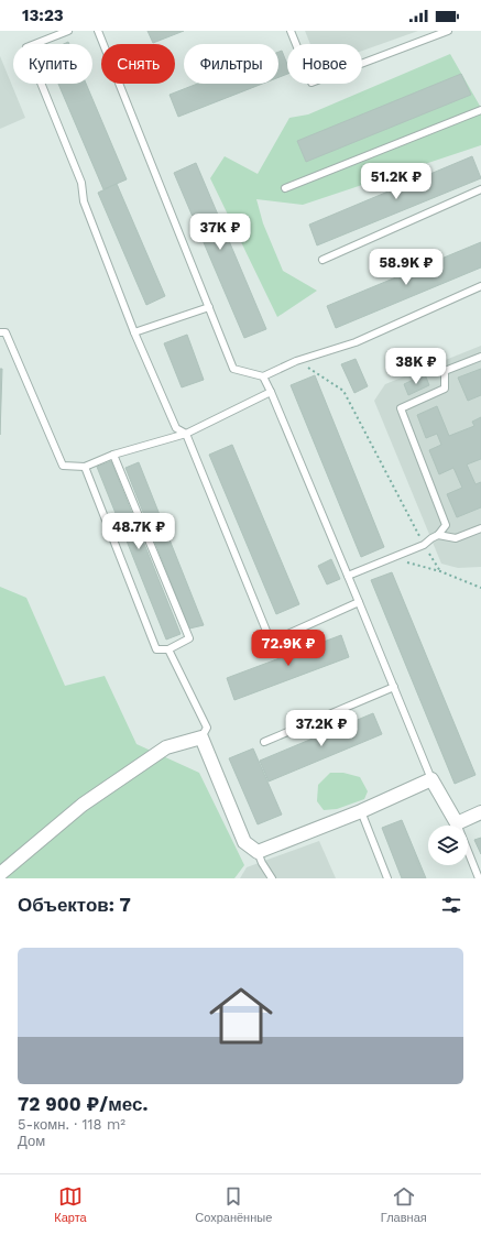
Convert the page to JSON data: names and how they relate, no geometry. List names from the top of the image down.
{
  "page": {
    "status": "13:23",
    "chip": [
      "Купить",
      "Снять",
      "Фильтры",
      "Новое"
    ],
    "price": [
      "51.2K ₽",
      "37K ₽",
      "58.9K ₽",
      "38K ₽",
      "48.7K ₽",
      "72.9K ₽",
      "37.2K ₽"
    ],
    "heading": "Объектов: 7",
    "list": [
      {
        "name": "72 900 ₽/мес.",
        "note": "5-комн. · 118 m² · Дом"
      }
    ],
    "tabs": ["Карта", "Сохранённые", "Главная"]
  }
}
